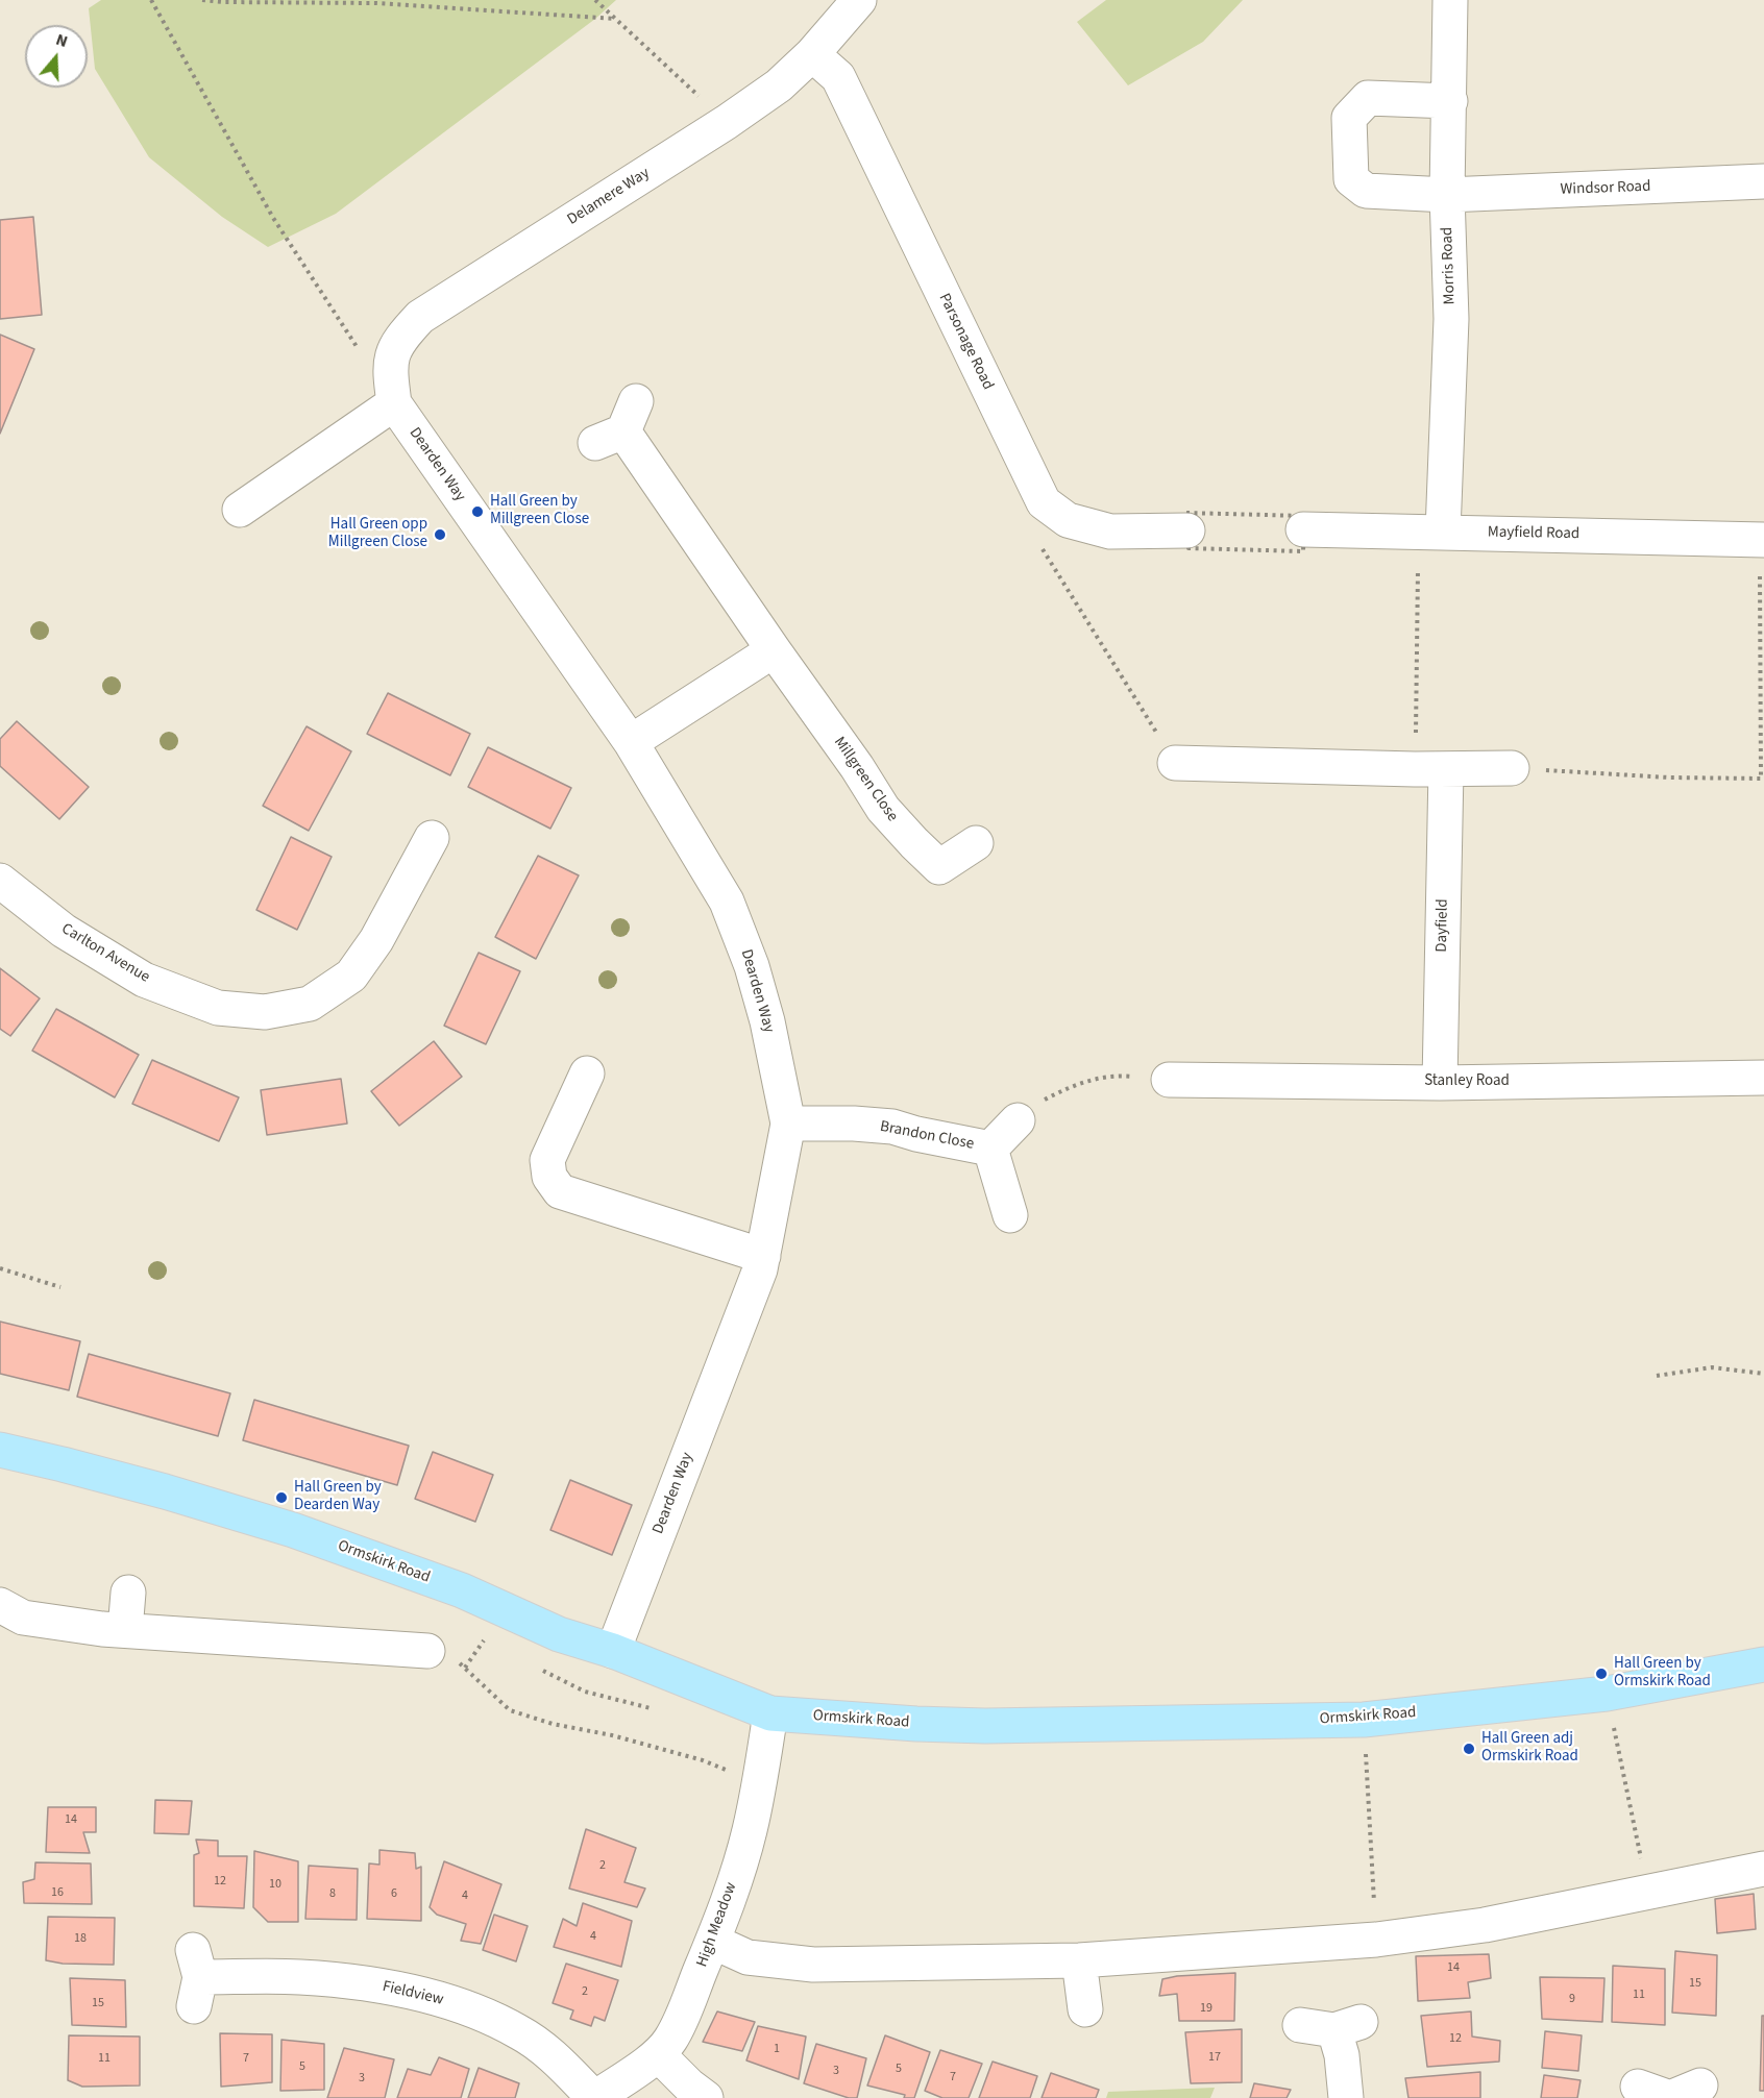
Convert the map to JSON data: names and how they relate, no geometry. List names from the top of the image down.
{
  "streets": {
    "main road": ["Ormskirk Road"],
    "street": [
      "Windsor Road",
      "Delamere Way",
      "Morris Road",
      "Parsonage Road",
      "Dearden Way",
      "Mayfield Road",
      "Millgreen Close",
      "Dayfield",
      "Carlton Avenue",
      "Stanley Road",
      "Brandon Close",
      "High Meadow",
      "Fieldview"
    ]
  },
  "crossings": [
    ["Windsor Road", "Morris Road"],
    ["Delamere Way", "Parsonage Road"],
    ["Delamere Way", "Dearden Way"],
    ["Morris Road", "Mayfield Road"],
    ["Dearden Way", "Brandon Close"],
    ["Dearden Way", "Ormskirk Road"],
    ["Dayfield", "Stanley Road"],
    ["Ormskirk Road", "High Meadow"],
    ["High Meadow", "Fieldview"]
  ],
  "places": [
    "Hall Green by Millgreen Close",
    "Hall Green opp Millgreen Close",
    "Hall Green by Dearden Way",
    "Hall Green by Ormskirk Road",
    "Hall Green adj Ormskirk Road"
  ],
  "house_numbers": [
    "14",
    "2",
    "12",
    "10",
    "16",
    "8",
    "6",
    "4",
    "4",
    "18",
    "14",
    "15",
    "2",
    "11",
    "9",
    "15",
    "19",
    "12",
    "1",
    "17",
    "11",
    "7",
    "5",
    "5",
    "3",
    "7",
    "3"
  ],
  "north": "top"
}
